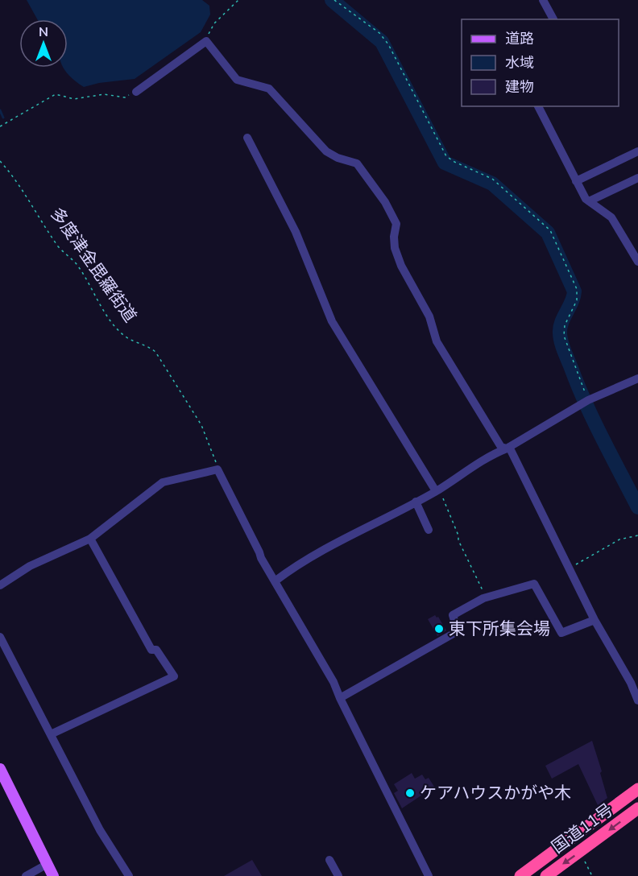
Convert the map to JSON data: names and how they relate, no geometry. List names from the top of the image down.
{
  "streets": {
    "highway": ["国道11号"],
    "path": ["多度津金毘羅街道"]
  },
  "places": ["東下所集会場", "ケアハウスかがや木"],
  "legend": ["道路", "水域", "建物"],
  "north": "top"
}
